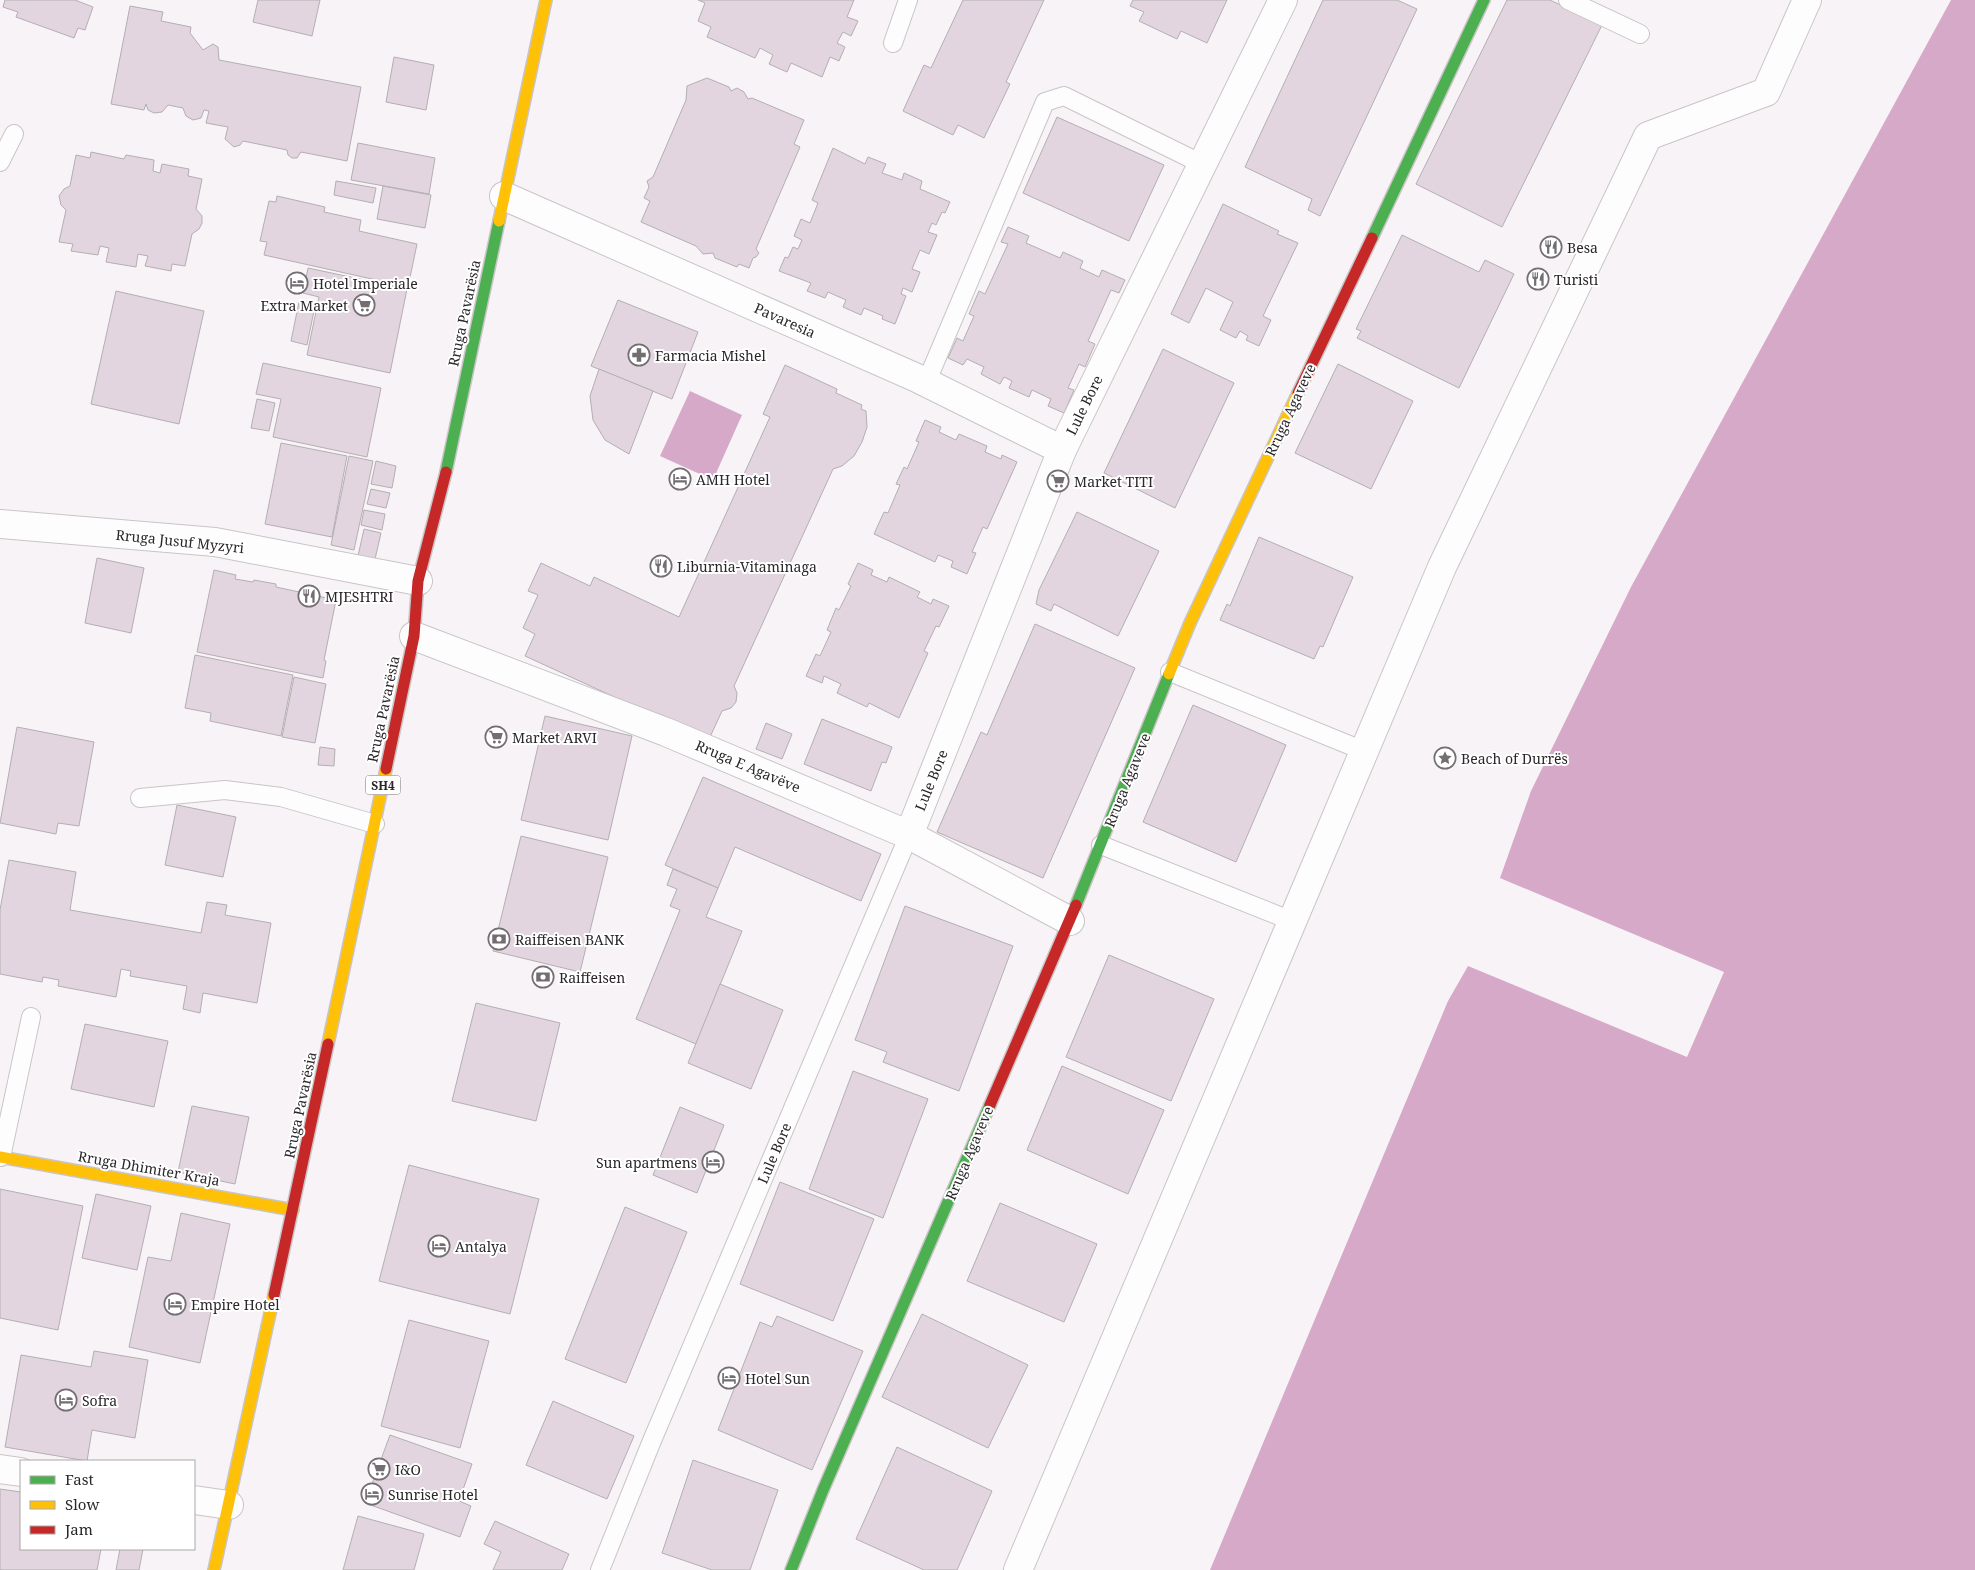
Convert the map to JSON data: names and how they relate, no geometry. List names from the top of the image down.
{
  "streets": {
    "street": [
      "Rruga Pavarësia",
      "Pavaresia",
      "Lule Bore",
      "Rruga Agaveve",
      "Rruga Jusuf Myzyri",
      "Rruga E Agavëve",
      "SH4",
      "Rruga Dhimiter Kraja"
    ]
  },
  "crossings": [
    ["Rruga Pavarësia", "Pavaresia"],
    ["Rruga Pavarësia", "Rruga Jusuf Myzyri"],
    ["Rruga Pavarësia", "Rruga E Agavëve"],
    ["Rruga Pavarësia", "Rruga Dhimiter Kraja"],
    ["Pavaresia", "Lule Bore"],
    ["Lule Bore", "Rruga E Agavëve"],
    ["Rruga Agaveve", "Rruga E Agavëve"]
  ],
  "places": {
    "restaurant": [
      "Besa",
      "Turisti",
      "Liburnia-Vitaminaga",
      "MJESHTRI"
    ],
    "hotel": [
      "Hotel Imperiale",
      "AMH Hotel",
      "Sun apartmens",
      "Antalya",
      "Empire Hotel",
      "Hotel Sun",
      "Sofra",
      "Sunrise Hotel"
    ],
    "supermarket": [
      "Extra Market",
      "Market TITI",
      "Market ARVI",
      "I&O"
    ],
    "pharmacy": ["Farmacia Mishel"],
    "place": ["Beach of Durrës"],
    "bank": ["Raiffeisen BANK", "Raiffeisen"]
  },
  "legend": ["Fast", "Slow", "Jam"]
}
